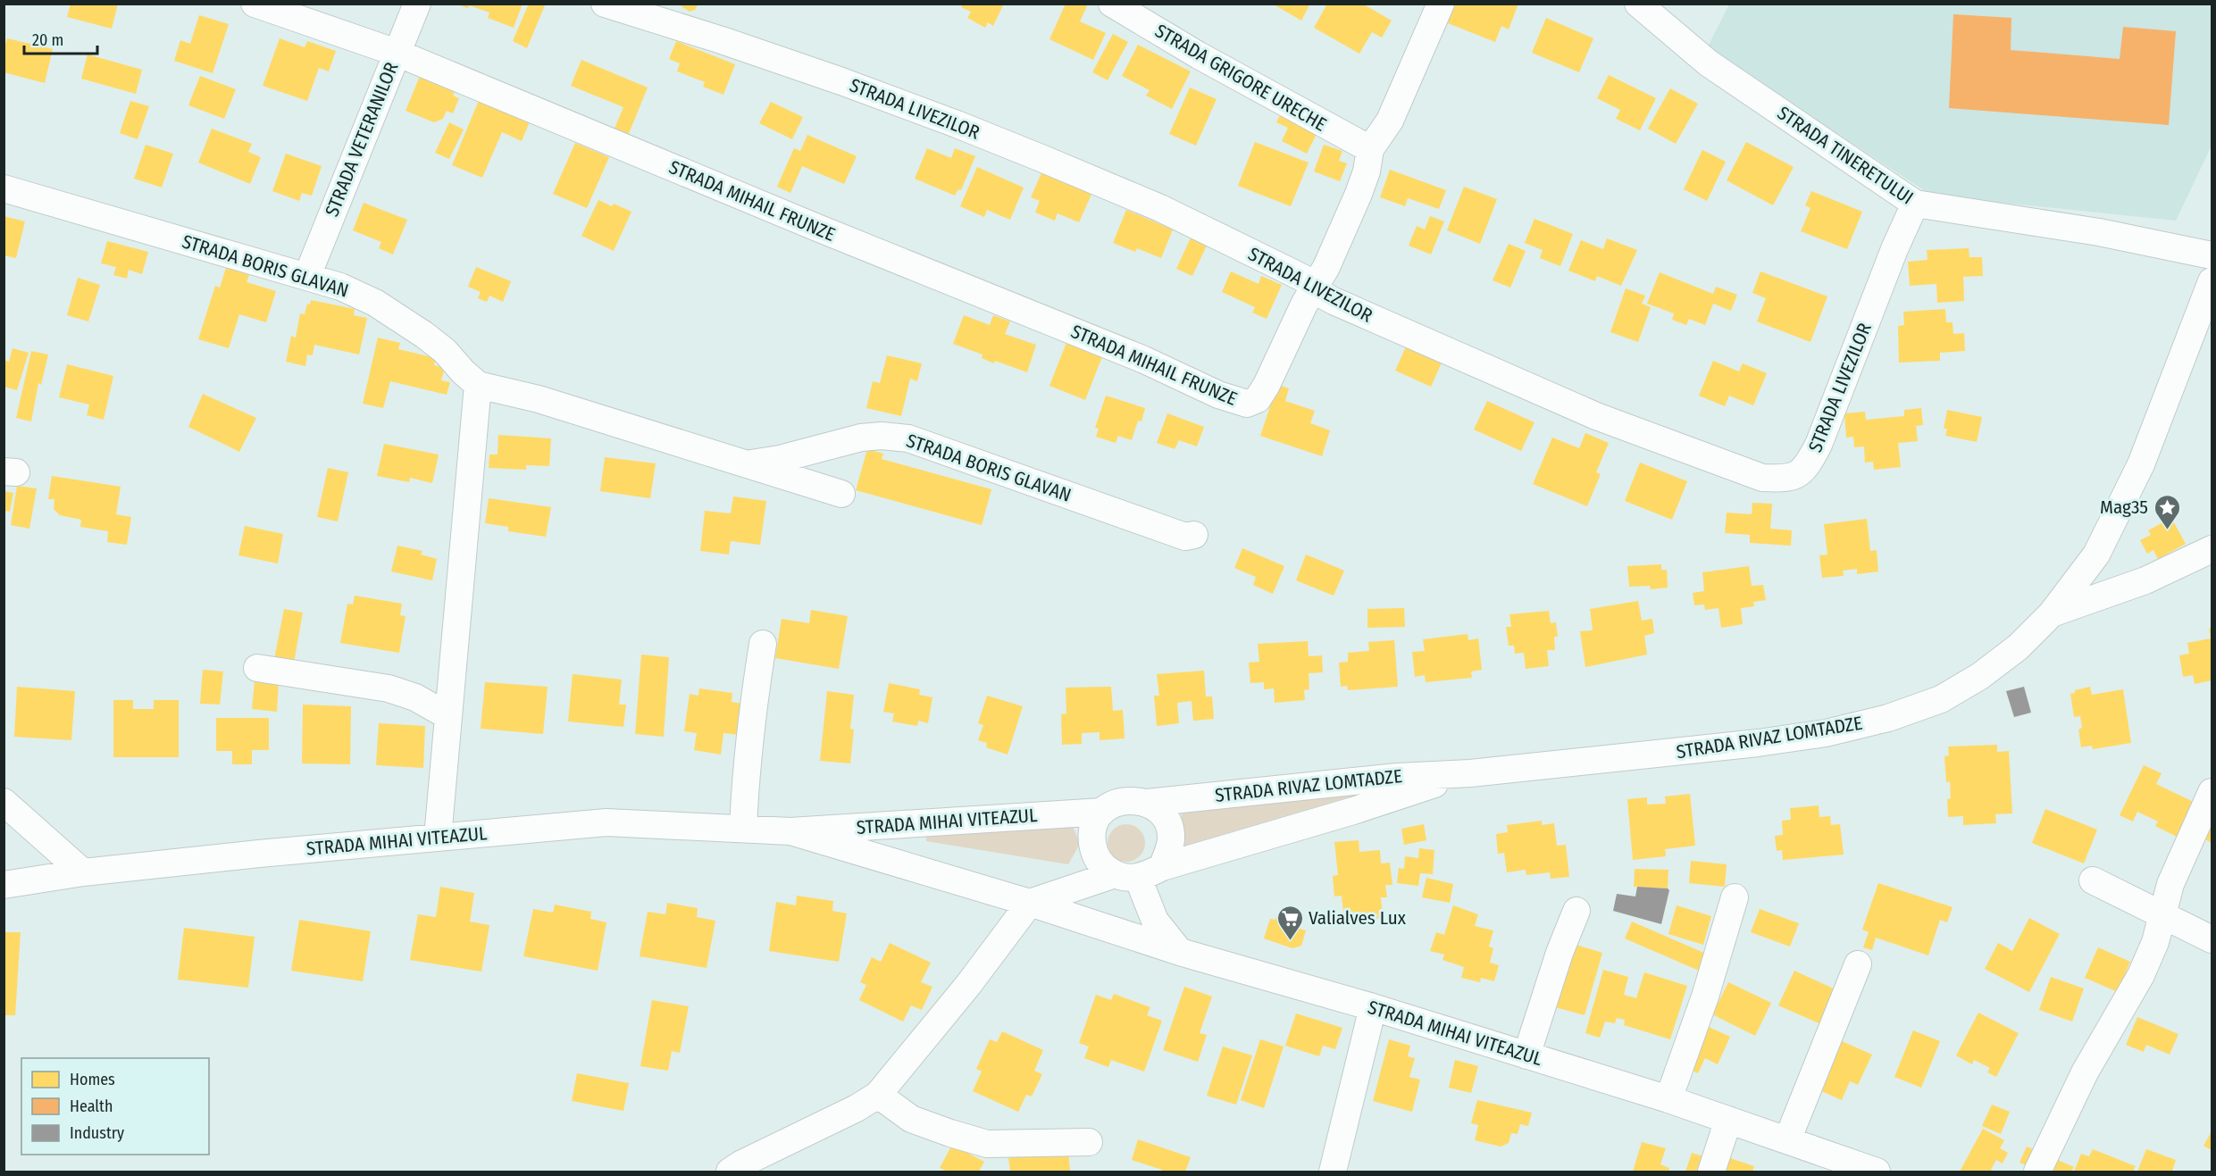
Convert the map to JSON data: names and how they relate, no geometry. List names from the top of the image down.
{
  "streets": {
    "street": [
      "STRADA GRIGORE URECHE",
      "STRADA LIVEZILOR",
      "STRADA VETERANILOR",
      "STRADA TINERETULUI",
      "STRADA MIHAIL FRUNZE",
      "STRADA BORIS GLAVAN",
      "STRADA RIVAZ LOMTADZE",
      "STRADA MIHAI VITEAZUL"
    ]
  },
  "crossings": [
    ["STRADA LIVEZILOR", "STRADA TINERETULUI"],
    ["STRADA LIVEZILOR", "STRADA MIHAIL FRUNZE"],
    ["STRADA VETERANILOR", "STRADA MIHAIL FRUNZE"],
    ["STRADA VETERANILOR", "STRADA BORIS GLAVAN"],
    ["STRADA RIVAZ LOMTADZE", "STRADA MIHAI VITEAZUL"]
  ],
  "places": {
    "place": ["Mag35"],
    "supermarket": ["Valialves Lux"]
  },
  "legend": ["Homes", "Health", "Industry"],
  "scale_bar": "20 m"
}
